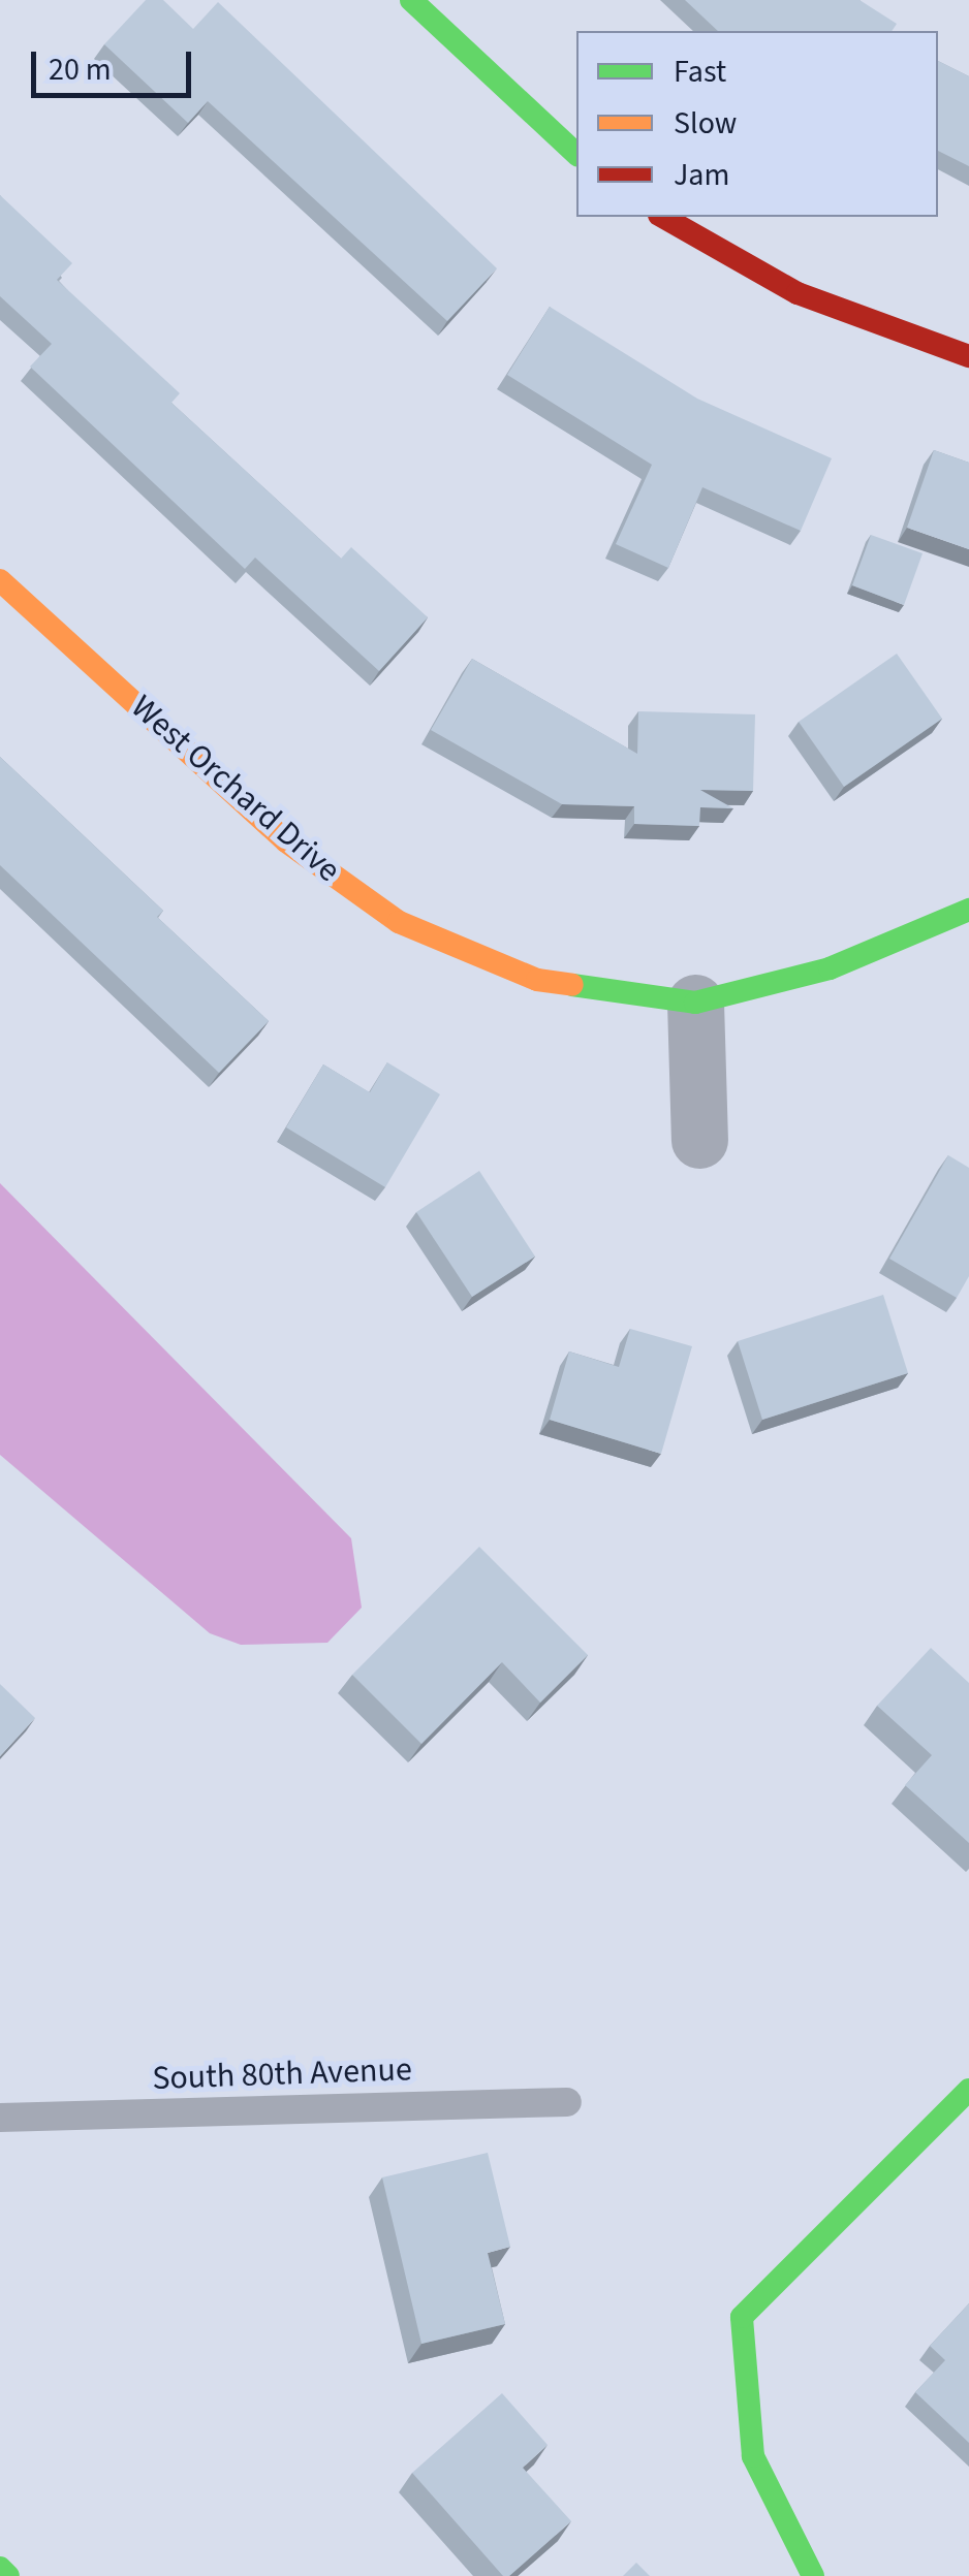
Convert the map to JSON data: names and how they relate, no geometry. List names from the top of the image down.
{
  "streets": {
    "street": ["West Orchard Drive"],
    "lane": ["South 80th Avenue"]
  },
  "legend": ["Fast", "Slow", "Jam"],
  "scale_bar": "20 m"
}
